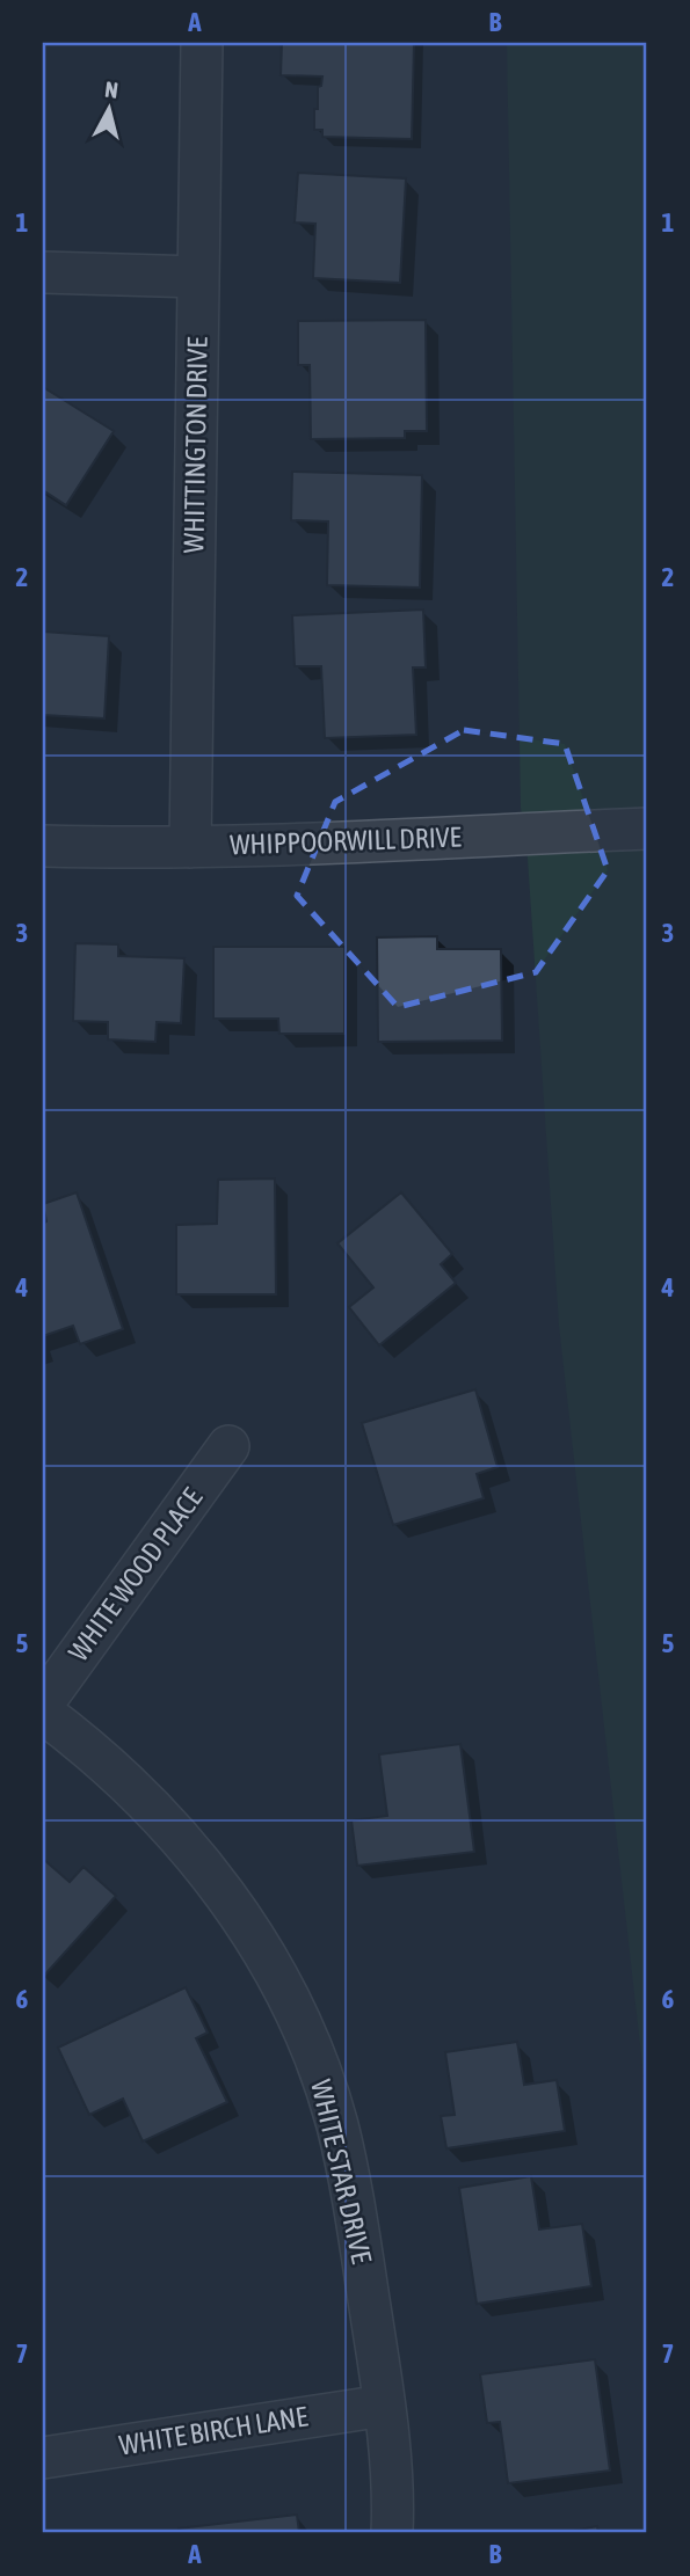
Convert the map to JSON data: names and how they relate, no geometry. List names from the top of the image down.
{
  "streets": {
    "street": [
      "WHITTINGTON DRIVE",
      "WHIPPOORWILL DRIVE",
      "WHITE WOOD PLACE",
      "WHITE STAR DRIVE",
      "WHITE BIRCH LANE"
    ]
  },
  "crossings": [
    ["WHITTINGTON DRIVE", "WHIPPOORWILL DRIVE"],
    ["WHITE STAR DRIVE", "WHITE BIRCH LANE"]
  ],
  "north": "top",
  "grid": {
    "columns": ["A", "B"],
    "rows": [
      "1",
      "2",
      "3",
      "4",
      "5",
      "6",
      "7"
    ]
  }
}
